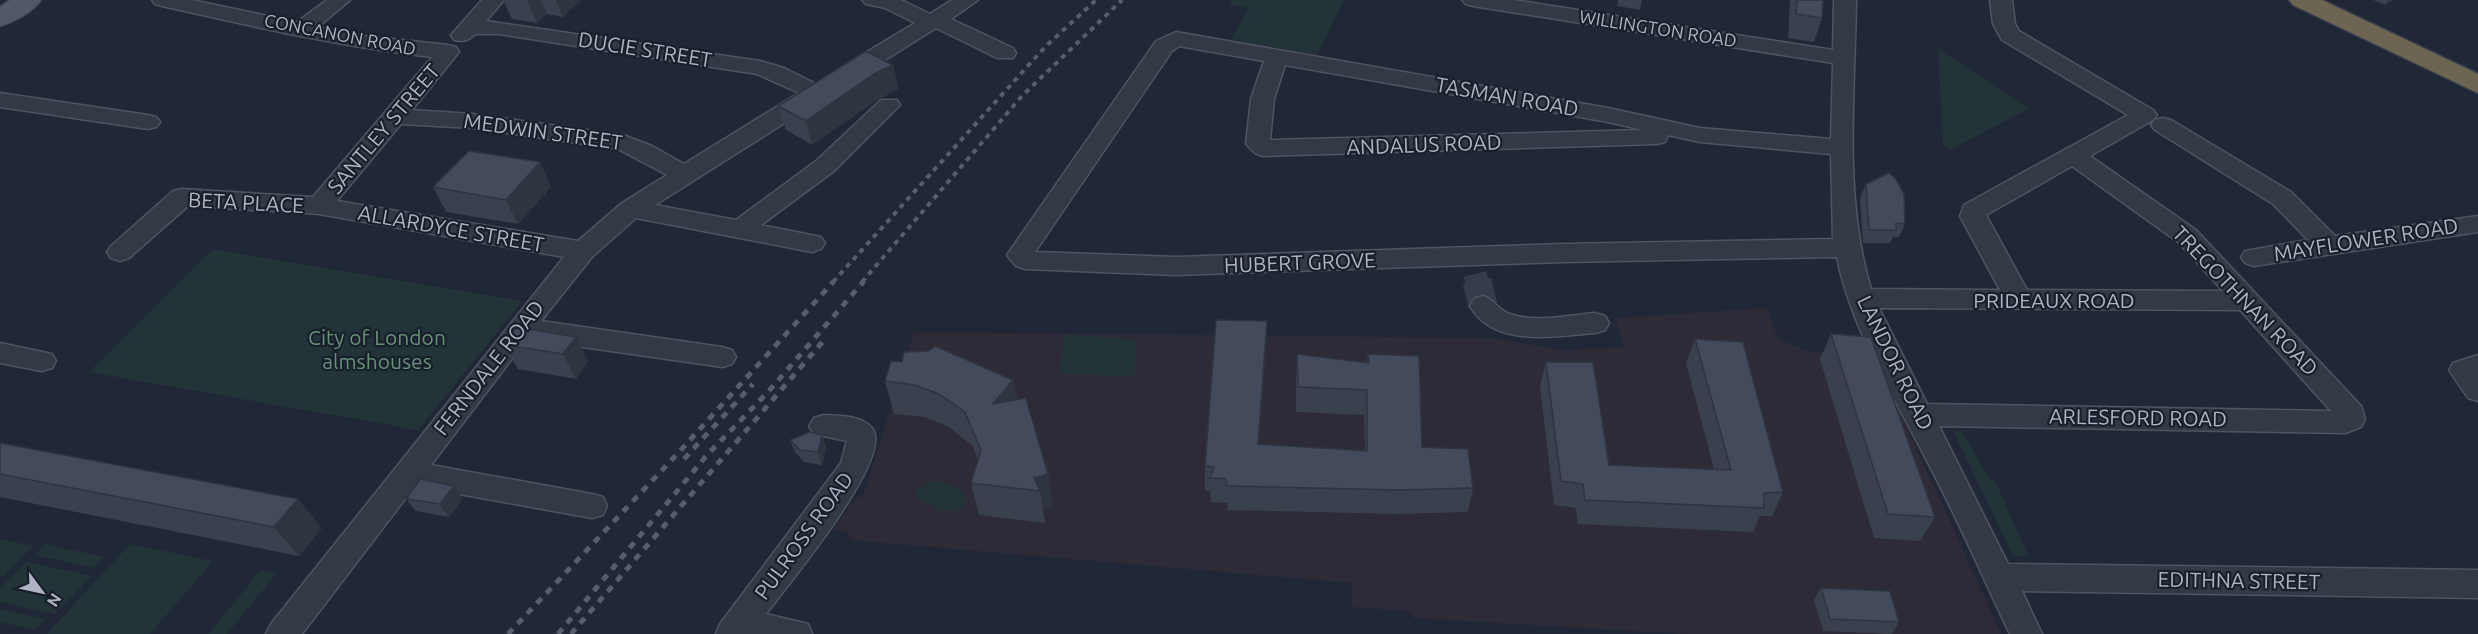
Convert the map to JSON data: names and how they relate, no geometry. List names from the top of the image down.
{
  "streets": {
    "street": [
      "WILLINGTON ROAD",
      "CONCANON ROAD",
      "DUCIE STREET",
      "TASMAN ROAD",
      "SANTLEY STREET",
      "MEDWIN STREET",
      "ANDALUS ROAD",
      "BETA PLACE",
      "ALLARDYCE STREET",
      "MAYFLOWER ROAD",
      "HUBERT GROVE",
      "PRIDEAUX ROAD",
      "TREGOTHNAN ROAD",
      "LANDOR ROAD",
      "FERNDALE ROAD",
      "ARLESFORD ROAD",
      "PULROSS ROAD",
      "EDITHNA STREET"
    ]
  },
  "crossings": [
    ["WILLINGTON ROAD", "LANDOR ROAD"],
    ["CONCANON ROAD", "DUCIE STREET"],
    ["CONCANON ROAD", "SANTLEY STREET"],
    ["DUCIE STREET", "SANTLEY STREET"],
    ["DUCIE STREET", "FERNDALE ROAD"],
    ["TASMAN ROAD", "ANDALUS ROAD"],
    ["TASMAN ROAD", "HUBERT GROVE"],
    ["SANTLEY STREET", "MEDWIN STREET"],
    ["SANTLEY STREET", "BETA PLACE"],
    ["SANTLEY STREET", "ALLARDYCE STREET"],
    ["MEDWIN STREET", "FERNDALE ROAD"],
    ["ANDALUS ROAD", "LANDOR ROAD"],
    ["BETA PLACE", "ALLARDYCE STREET"],
    ["ALLARDYCE STREET", "FERNDALE ROAD"],
    ["HUBERT GROVE", "LANDOR ROAD"],
    ["PRIDEAUX ROAD", "TREGOTHNAN ROAD"],
    ["PRIDEAUX ROAD", "LANDOR ROAD"],
    ["TREGOTHNAN ROAD", "ARLESFORD ROAD"],
    ["LANDOR ROAD", "ARLESFORD ROAD"],
    ["LANDOR ROAD", "EDITHNA STREET"]
  ],
  "parks": ["City of London almshouses"],
  "north": "bottom right"
}
